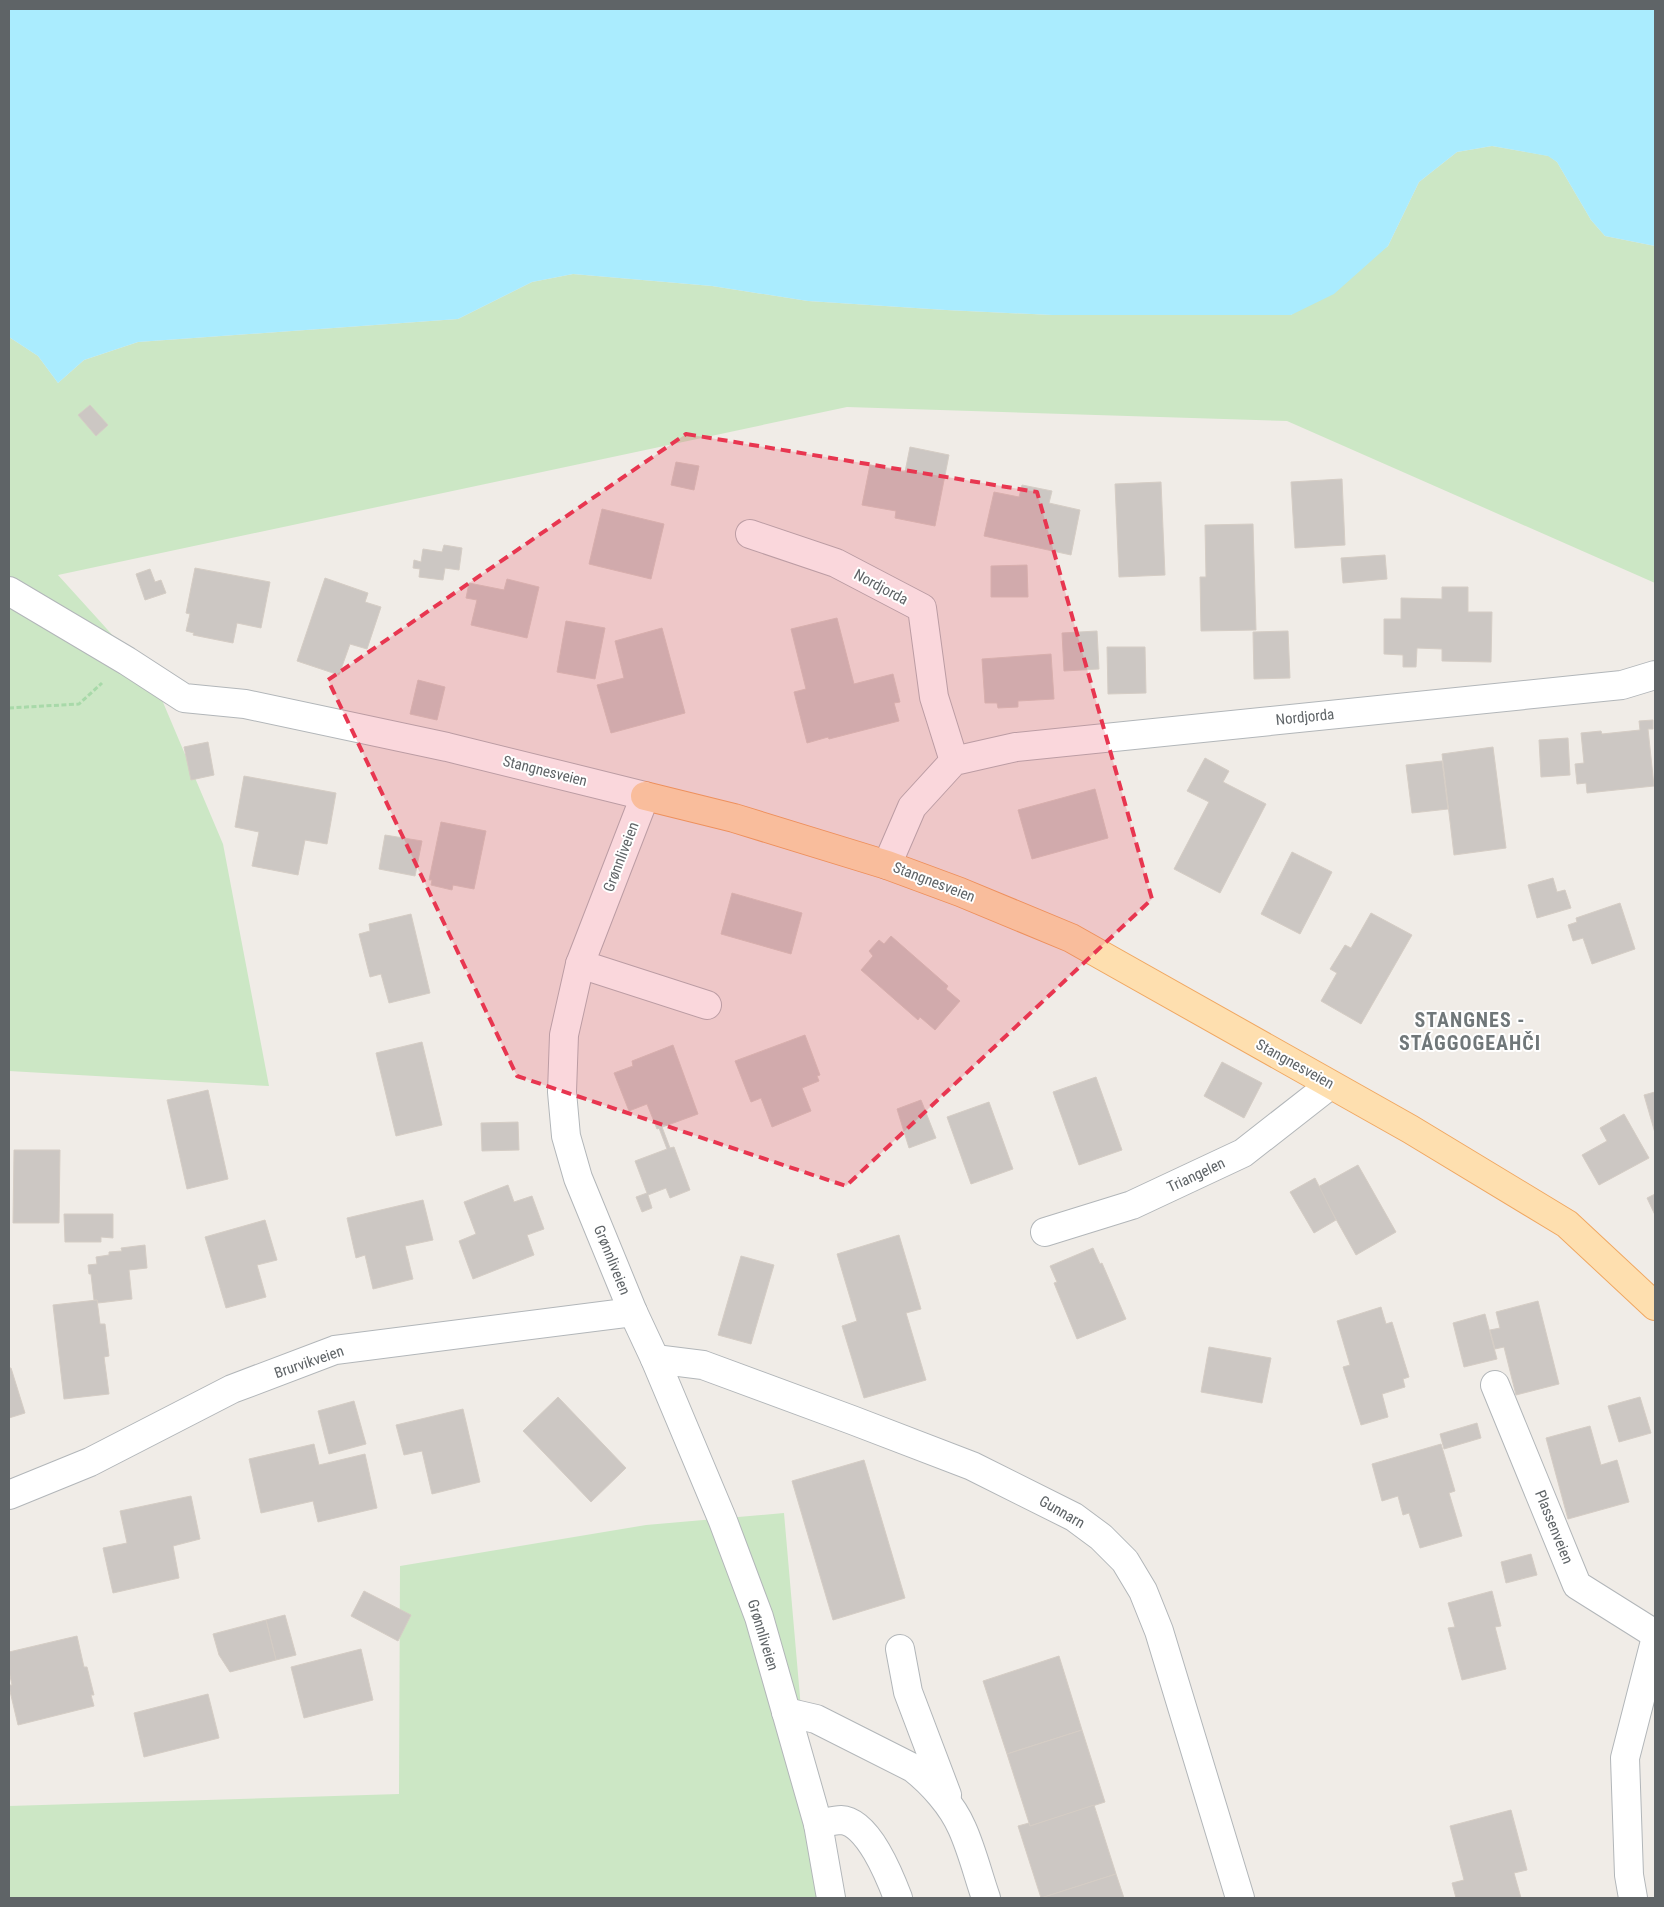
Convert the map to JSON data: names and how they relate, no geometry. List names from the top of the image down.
{
  "streets": {
    "main road": ["Stangnesveien"],
    "street": [
      "Nordjorda",
      "Grønnliveien",
      "Triangelen",
      "Brurvikveien",
      "Gunnarn",
      "Plassenveien"
    ]
  },
  "crossings": [
    ["Stangnesveien", "Grønnliveien"],
    ["Stangnesveien", "Triangelen"],
    ["Grønnliveien", "Brurvikveien"],
    ["Grønnliveien", "Gunnarn"]
  ],
  "districts": ["STANGNES - STÁGGOGEAHČI"]
}
